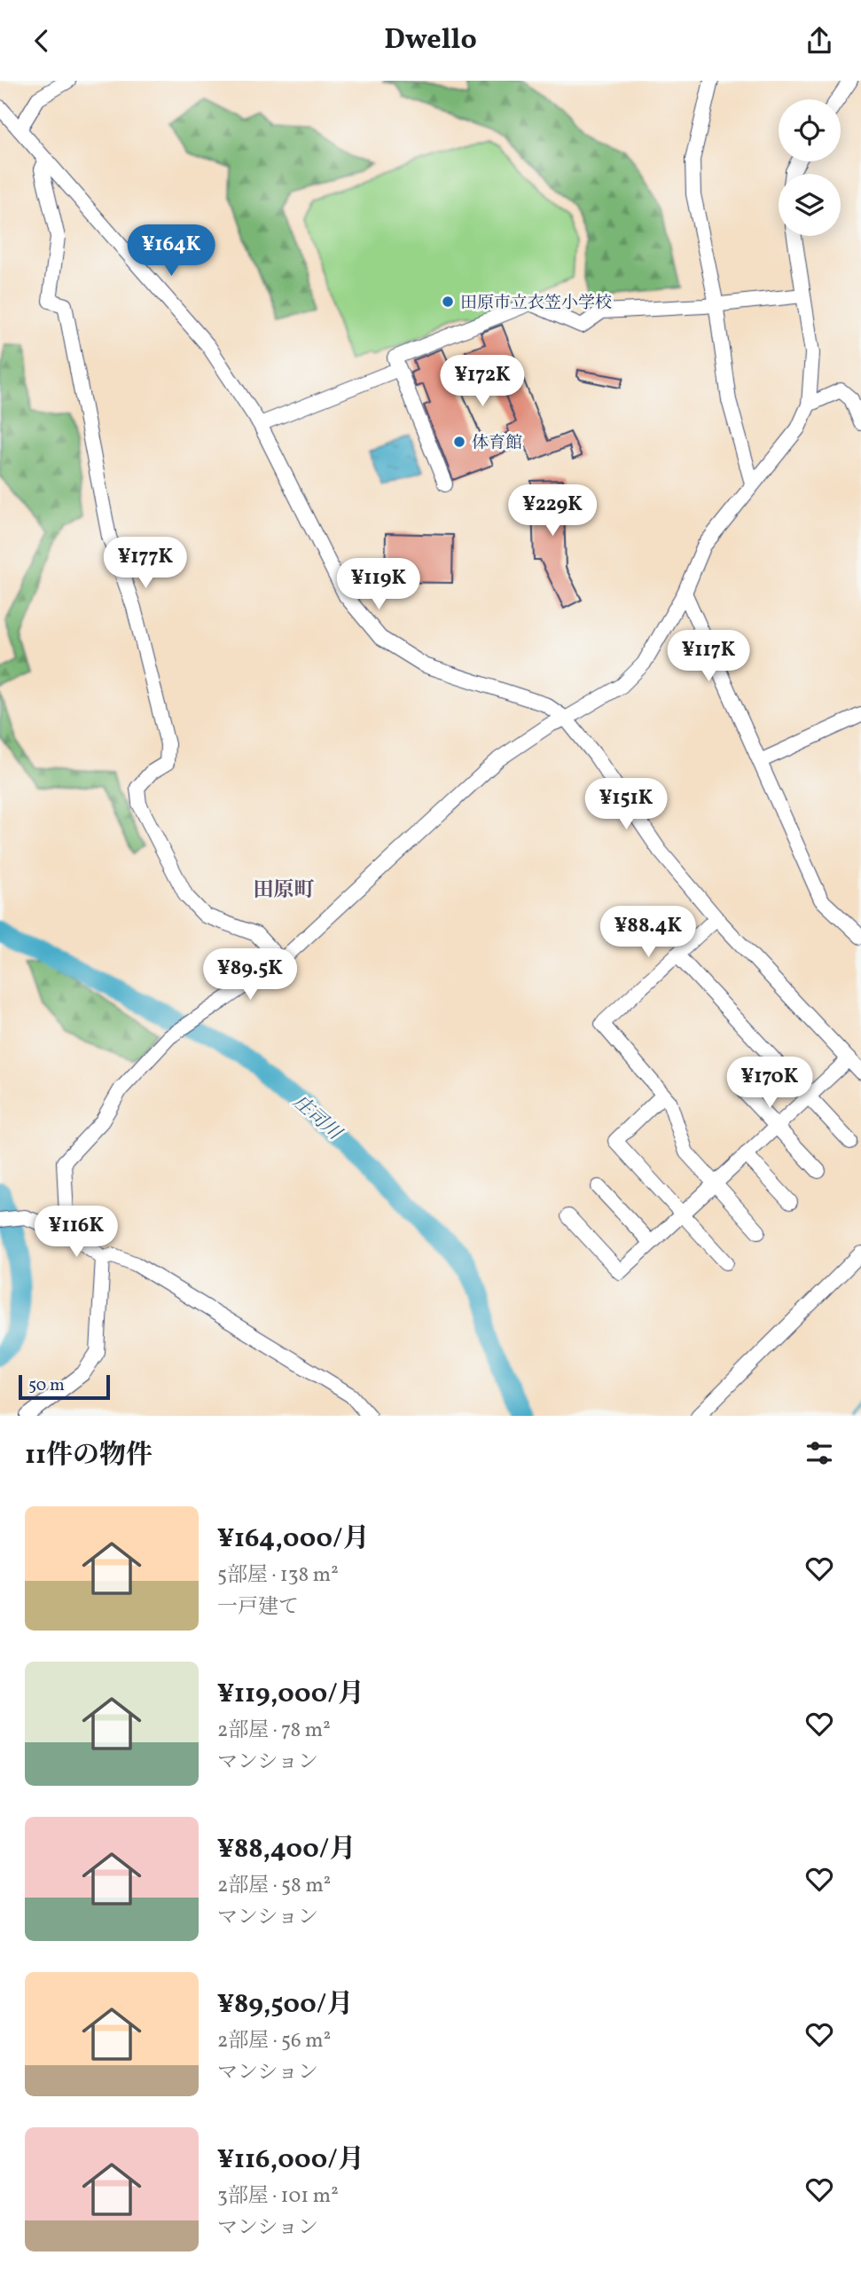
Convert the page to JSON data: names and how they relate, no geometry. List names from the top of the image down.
{
  "districts": ["田原町"],
  "water": ["庄司川"],
  "places": ["田原市立衣笠小学校", "体育館"],
  "scale_bar": "50 m",
  "page": {
    "header": "Dwello",
    "price": [
      "¥164K",
      "¥172K",
      "¥229K",
      "¥177K",
      "¥119K",
      "¥117K",
      "¥151K",
      "¥88.4K",
      "¥89.5K",
      "¥170K",
      "¥116K"
    ],
    "scale": "50 m",
    "heading": "11件の物件",
    "list": [
      {
        "name": "¥164,000/月",
        "note": "5部屋 · 138 m² · 一戸建て"
      },
      {
        "name": "¥119,000/月",
        "note": "2部屋 · 78 m² · マンション"
      },
      {
        "name": "¥88,400/月",
        "note": "2部屋 · 58 m² · マンション"
      },
      {
        "name": "¥89,500/月",
        "note": "2部屋 · 56 m² · マンション"
      },
      {
        "name": "¥116,000/月",
        "note": "3部屋 · 101 m² · マンション"
      }
    ]
  }
}
